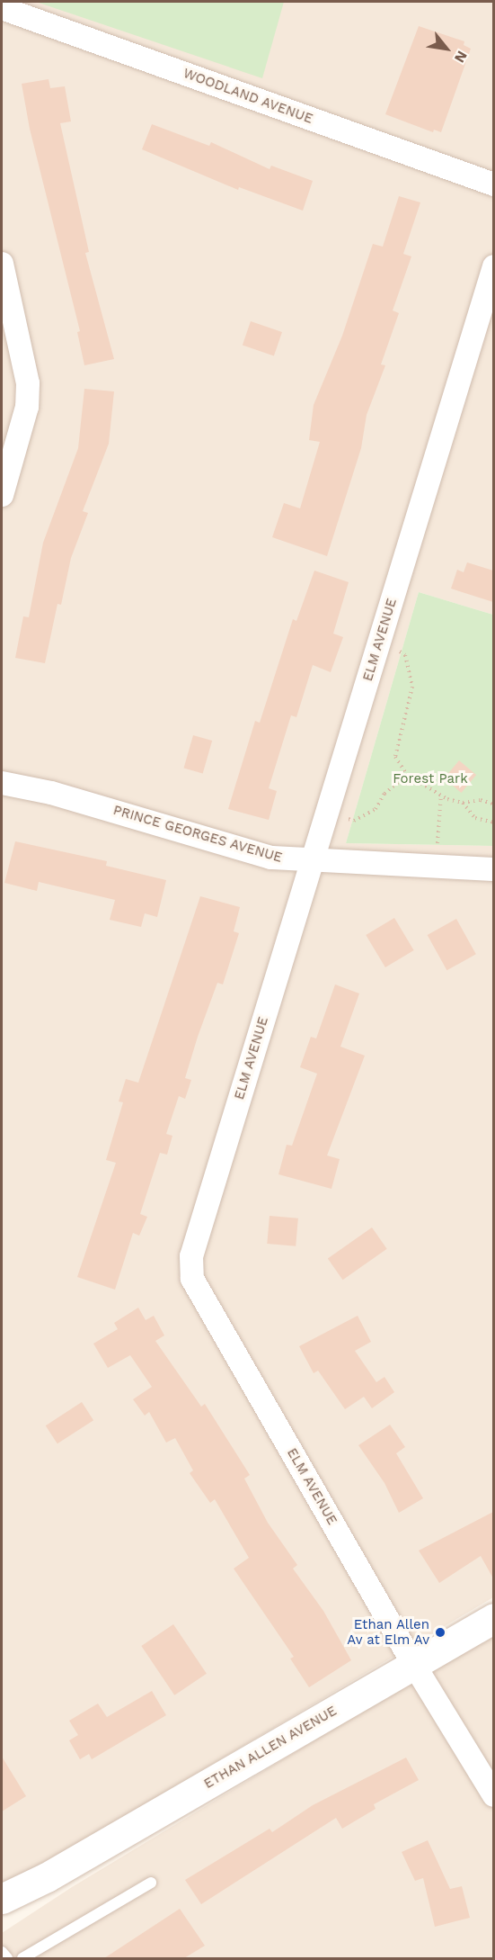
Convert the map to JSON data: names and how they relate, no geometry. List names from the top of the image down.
{
  "streets": {
    "main road": ["ETHAN ALLEN AVENUE"],
    "street": ["WOODLAND AVENUE", "ELM AVENUE", "PRINCE GEORGES AVENUE"]
  },
  "crossings": [
    ["ELM AVENUE", "PRINCE GEORGES AVENUE"],
    ["ELM AVENUE", "ETHAN ALLEN AVENUE"]
  ],
  "parks": ["Forest Park"],
  "places": ["Ethan Allen Av at Elm Av"],
  "north": "bottom right"
}
